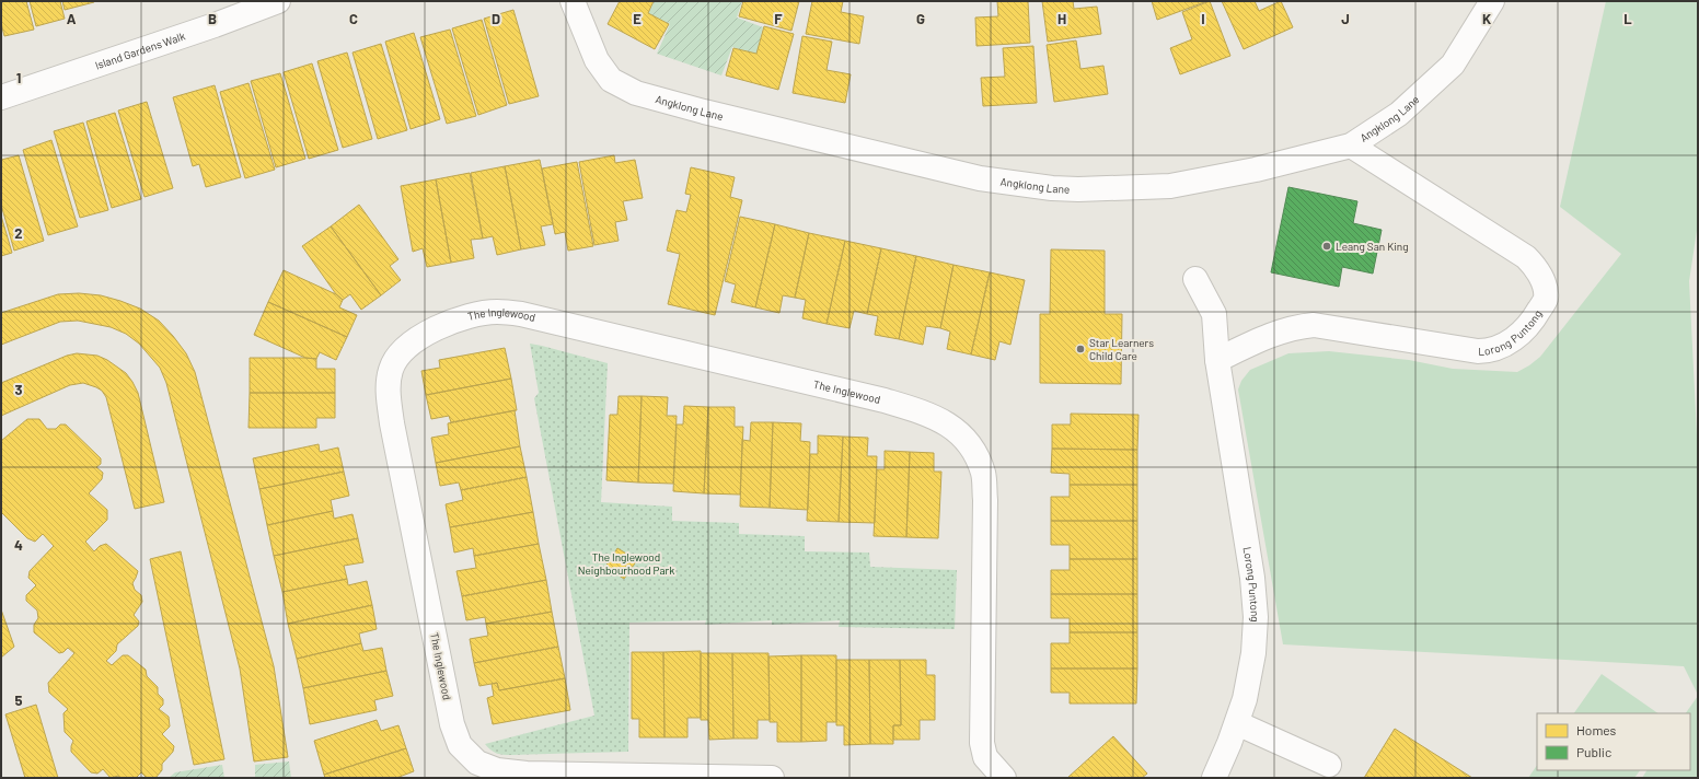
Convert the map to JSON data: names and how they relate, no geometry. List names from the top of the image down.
{
  "streets": {
    "street": [
      "Island Gardens Walk",
      "Angklong Lane",
      "The Inglewood",
      "Lorong Puntong"
    ]
  },
  "crossings": [
    ["Angklong Lane", "Lorong Puntong"]
  ],
  "parks": ["The Inglewood Neighbourhood Park"],
  "places": ["Leang San King", "Star Learners Child Care"],
  "legend": ["Homes", "Public"],
  "grid": {
    "columns": [
      "A",
      "B",
      "C",
      "D",
      "E",
      "F",
      "G",
      "H",
      "I",
      "J",
      "K",
      "L"
    ],
    "rows": [
      "1",
      "2",
      "3",
      "4",
      "5"
    ]
  }
}
